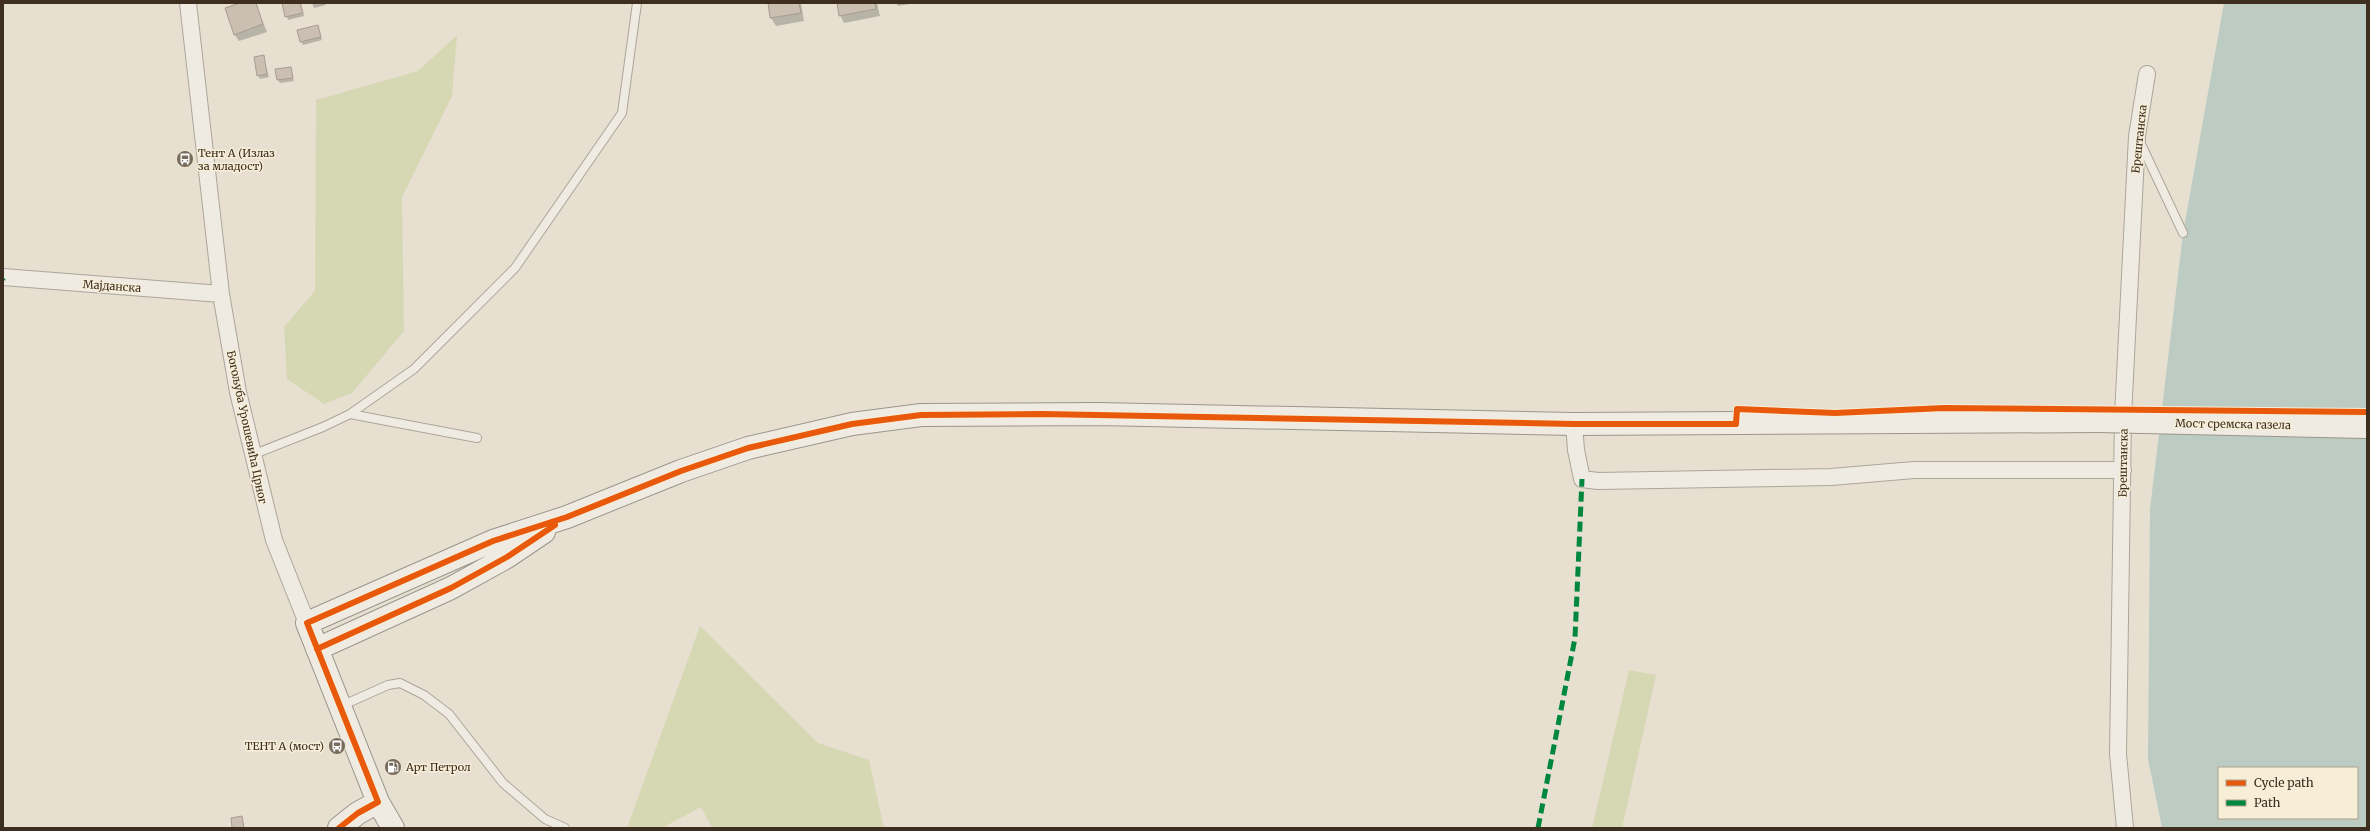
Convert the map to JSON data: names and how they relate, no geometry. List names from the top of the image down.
{
  "streets": {
    "main road": ["Мост сремска газела", "Богољуба Урошевића Црног"],
    "street": ["Брештанска", "Мајданска"]
  },
  "crossings": [
    ["Мајданска", "Богољуба Урошевића Црног"]
  ],
  "places": {
    "bus stop": ["Тент А (Излаз за младост)", "ТЕНТ А (мост)"],
    "fuel station": ["Арт Петрол"]
  },
  "legend": ["Cycle path", "Path"]
}
